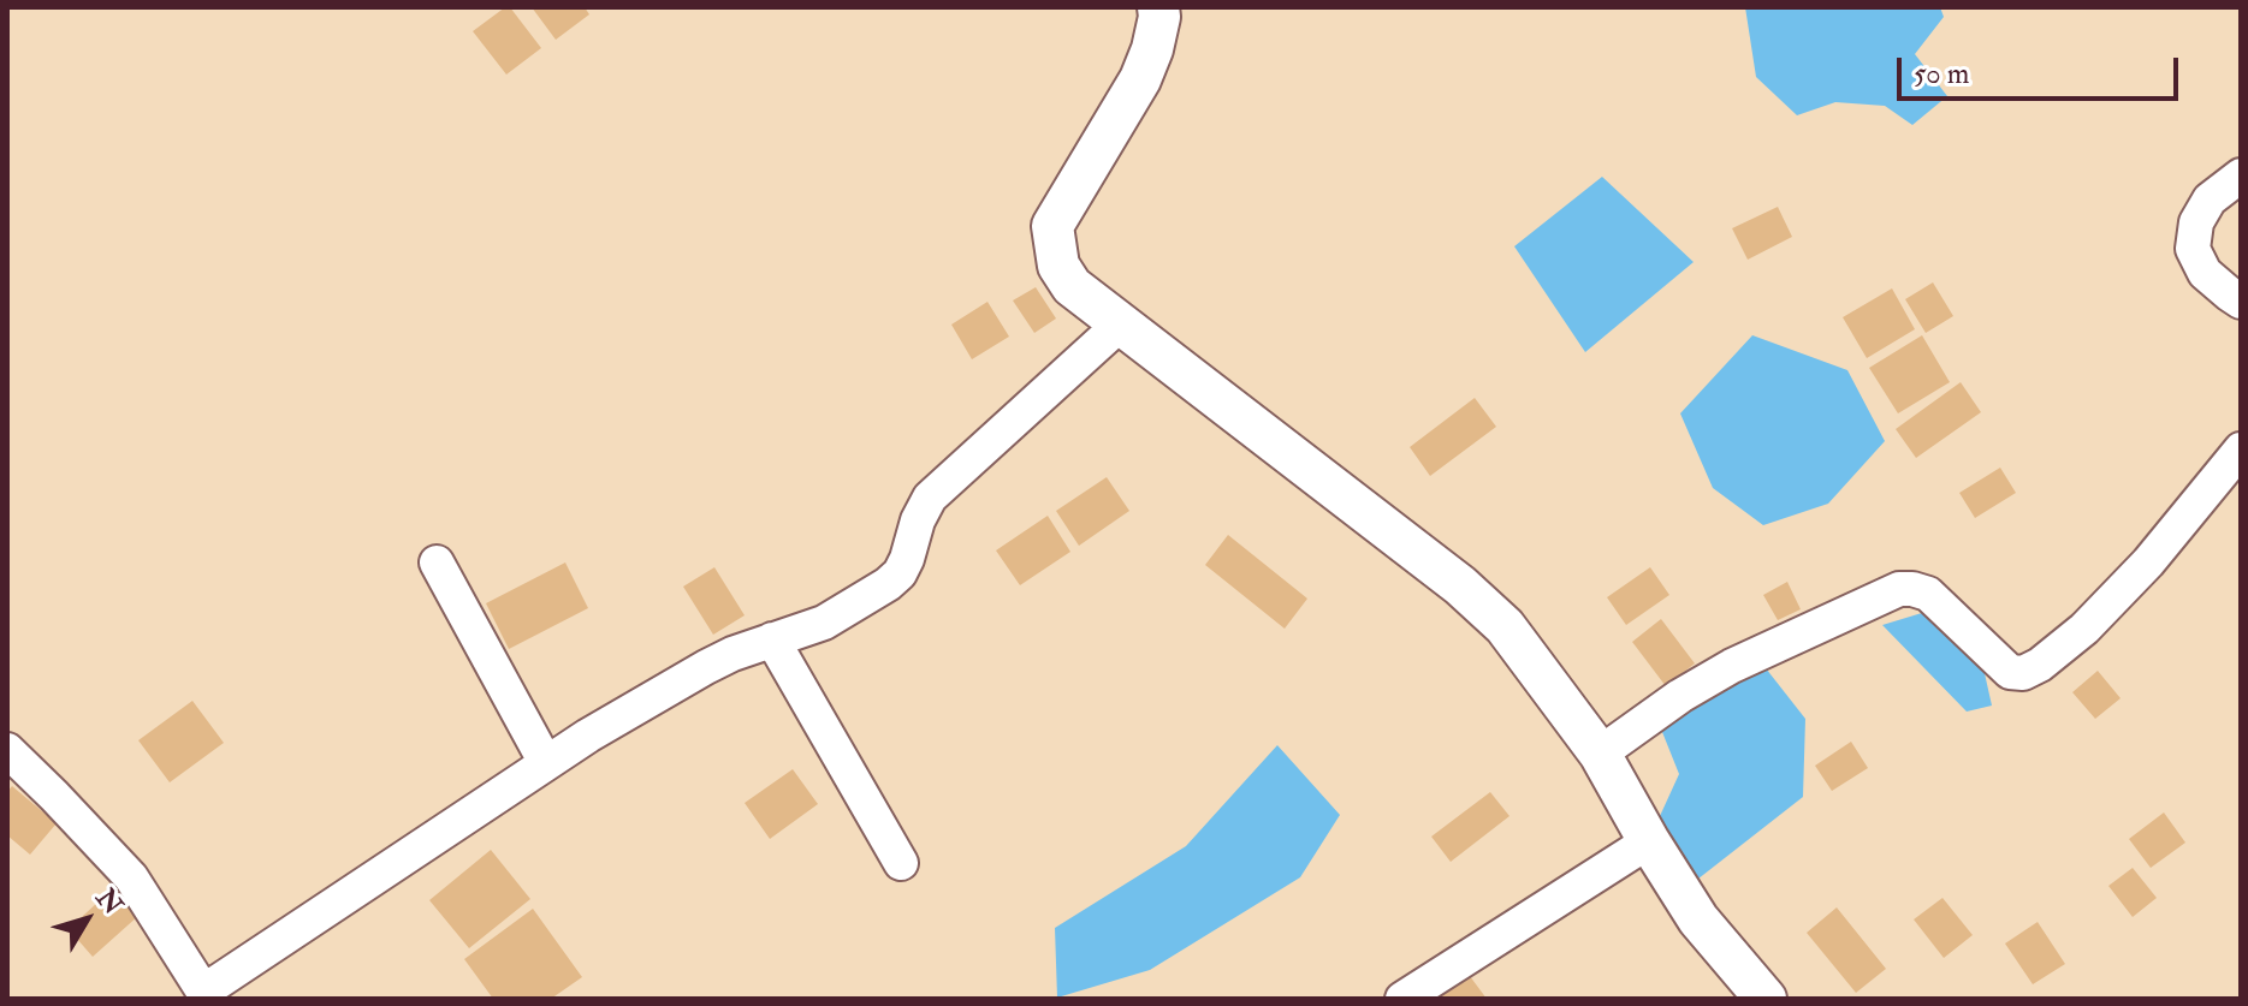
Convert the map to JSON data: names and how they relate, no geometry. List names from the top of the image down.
{
  "scale_bar": "50 m",
  "north": "top right"
}
